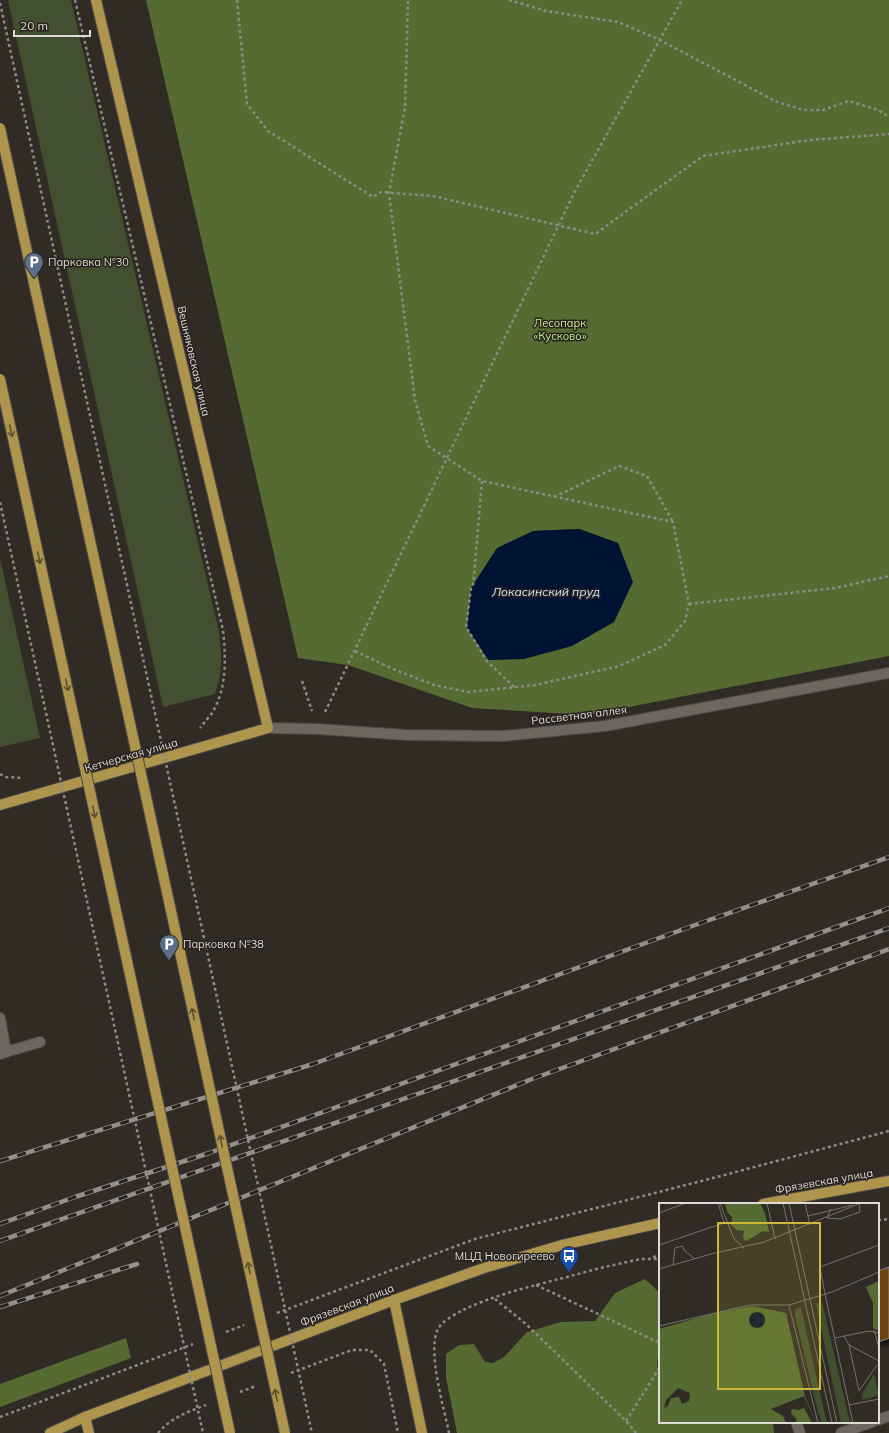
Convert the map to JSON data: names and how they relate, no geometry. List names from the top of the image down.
{
  "streets": {
    "main road": ["Вешняковская улица", "Кетчерская улица", "Фрязевская улица"],
    "street": ["Рассветная аллея"]
  },
  "crossings": [
    ["Вешняковская улица", "Рассветная аллея"],
    ["Вешняковская улица", "Кетчерская улица"],
    ["Рассветная аллея", "Кетчерская улица"]
  ],
  "water": ["Локасинский пруд"],
  "parks": ["Лесопарк «Кусково»"],
  "places": {
    "parking": ["Парковка №30", "Парковка №38"],
    "bus stop": ["МЦД Новогиреево"]
  },
  "scale_bar": "20 m"
}
